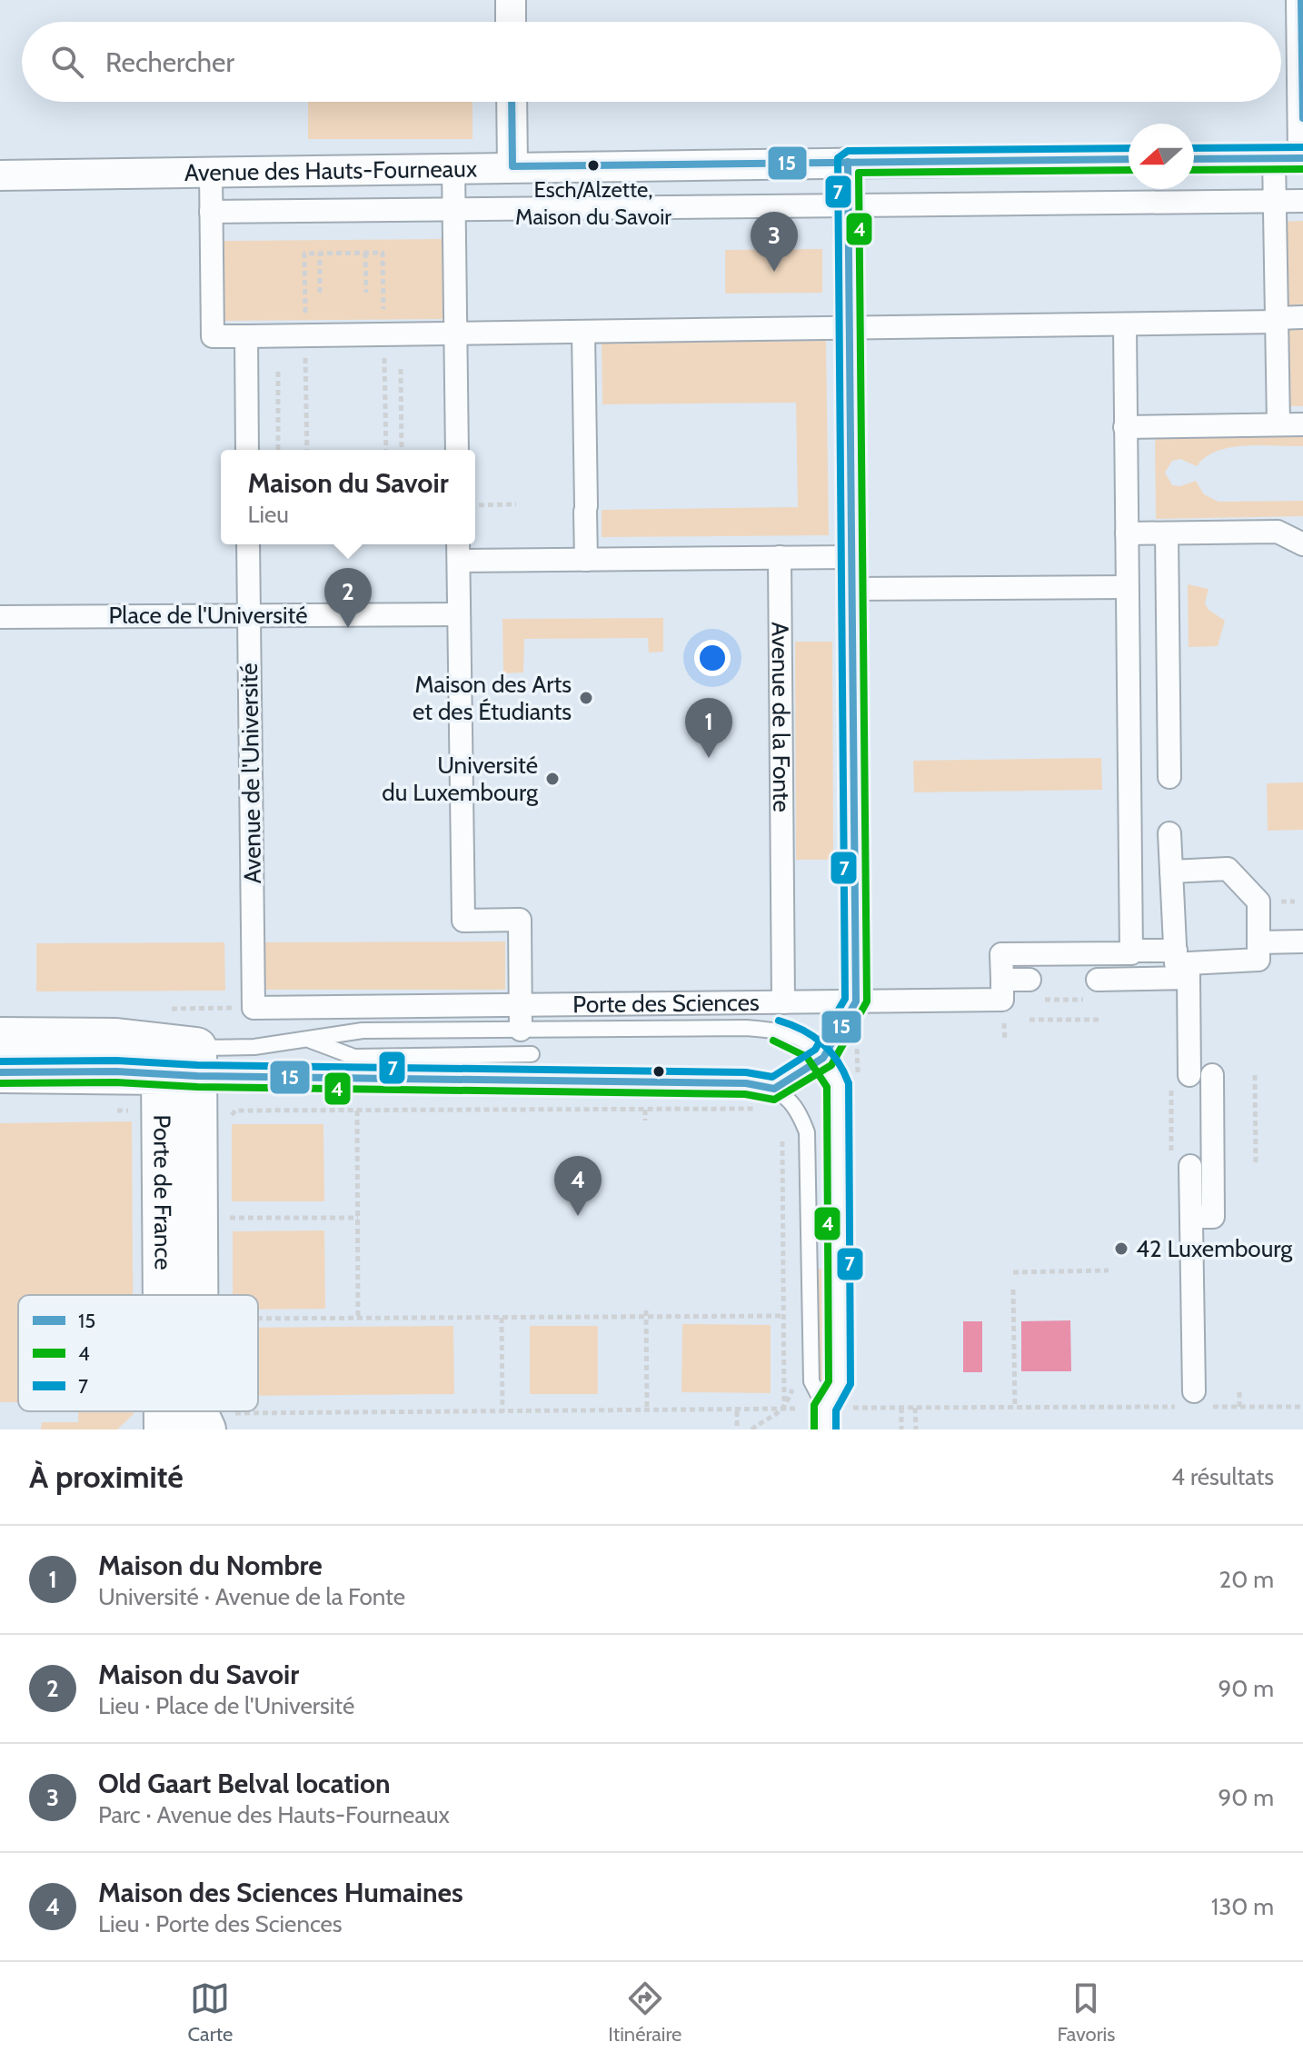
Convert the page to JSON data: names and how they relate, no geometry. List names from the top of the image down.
{
  "streets": {
    "main road": ["Porte de France"],
    "street": [
      "Avenue des Hauts-Fourneaux",
      "Place de l'Université",
      "Avenue de la Fonte",
      "Avenue de l'Université",
      "Porte des Sciences"
    ]
  },
  "crossings": [
    ["Place de l'Université", "Avenue de l'Université"],
    ["Avenue de la Fonte", "Porte des Sciences"],
    ["Avenue de l'Université", "Porte des Sciences"]
  ],
  "places": [
    "Esch/Alzette, Maison du Savoir",
    "Maison des Arts et des Étudiants",
    "Université du Luxembourg",
    "42 Luxembourg"
  ],
  "lines": ["transit line 15", "transit line 7", "transit line 4"],
  "legend": ["15", "4", "7"],
  "north": "left",
  "page": {
    "search": "Rechercher",
    "pins": [
      "3",
      "2",
      "1",
      "4"
    ],
    "popup": ["Maison du Savoir", "Lieu"],
    "heading": ["À proximité", "4 résultats"],
    "list": [
      {
        "mark": "1",
        "name": "Maison du Nombre",
        "note": "Université · Avenue de la Fonte",
        "value": "20 m"
      },
      {
        "mark": "2",
        "name": "Maison du Savoir",
        "note": "Lieu · Place de l'Université",
        "value": "90 m"
      },
      {
        "mark": "3",
        "name": "Old Gaart Belval location",
        "note": "Parc · Avenue des Hauts-Fourneaux",
        "value": "90 m"
      },
      {
        "mark": "4",
        "name": "Maison des Sciences Humaines",
        "note": "Lieu · Porte des Sciences",
        "value": "130 m"
      }
    ],
    "nav": ["Carte", "Itinéraire", "Favoris"]
  }
}
